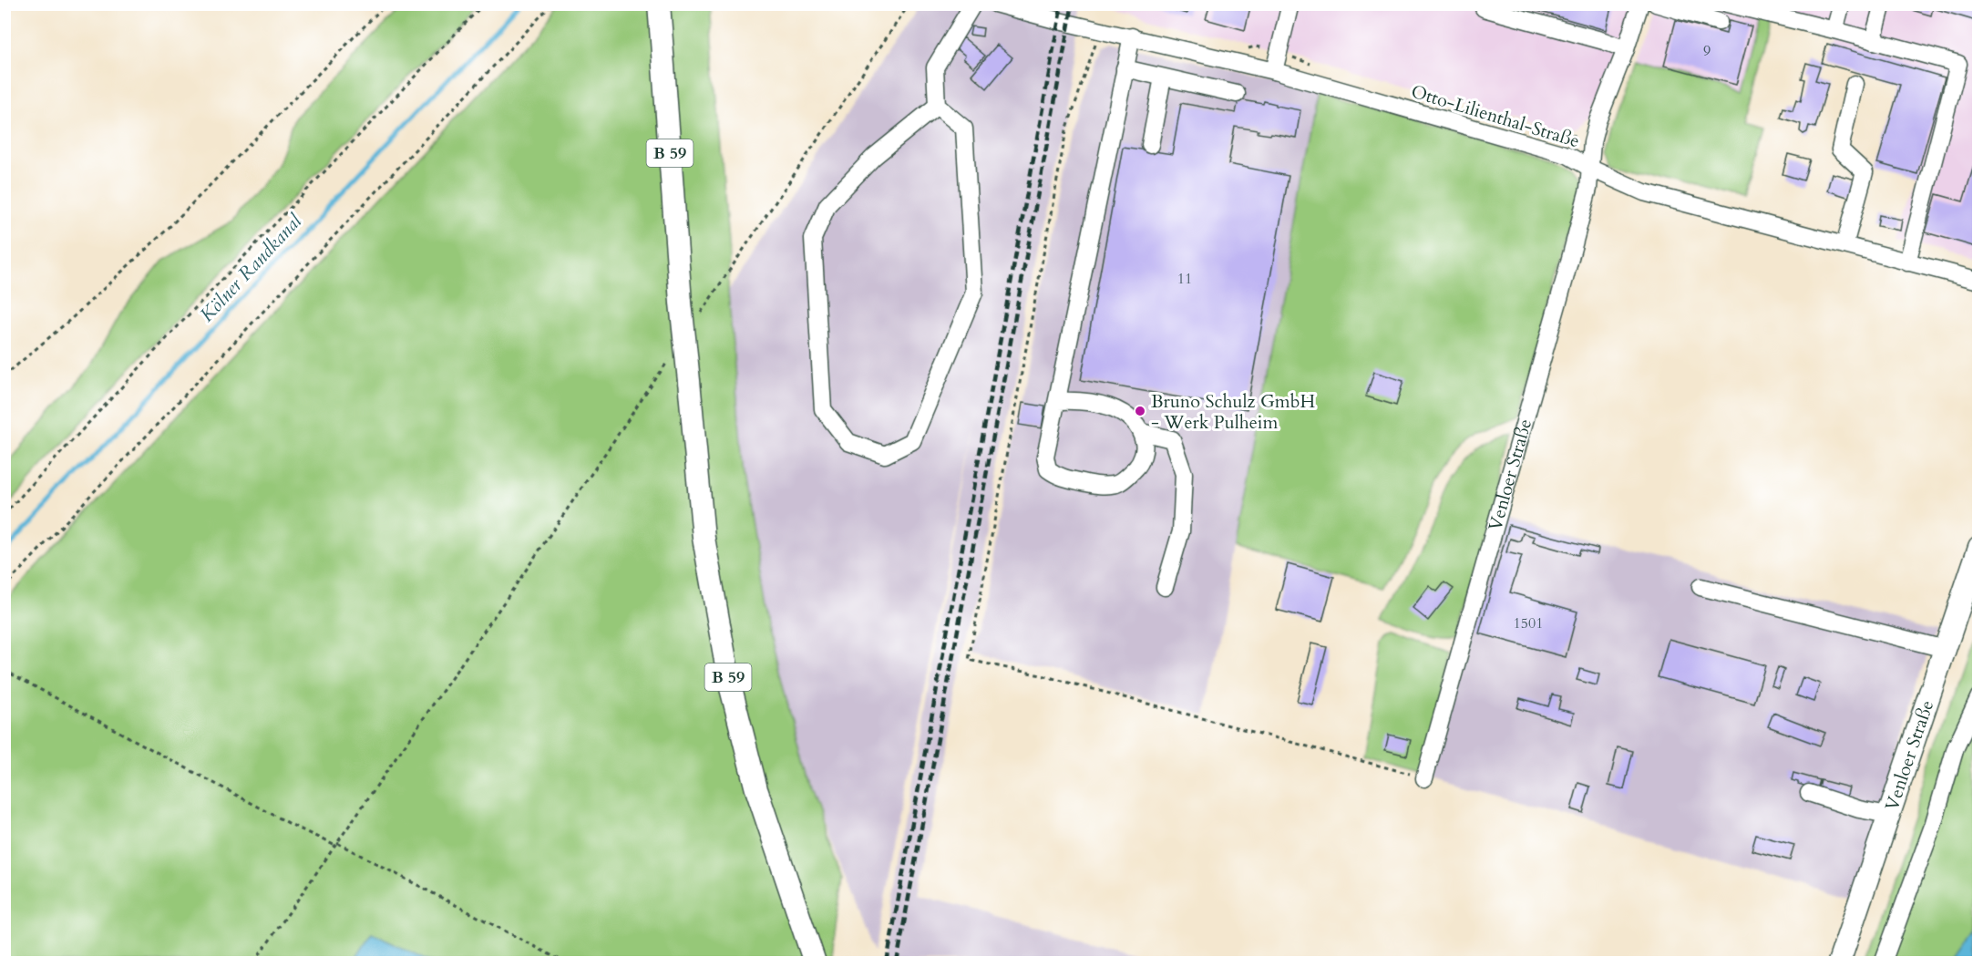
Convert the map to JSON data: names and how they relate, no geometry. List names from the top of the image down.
{
  "streets": {
    "main road": ["B 59", "Venloer Straße"],
    "street": ["Otto-Lilienthal-Straße"]
  },
  "crossings": [
    ["Otto-Lilienthal-Straße", "Venloer Straße"]
  ],
  "water": ["Kölner Randkanal"],
  "places": ["Bruno Schulz GmbH - Werk Pulheim"],
  "house_numbers": ["9", "11", "1501"]
}
